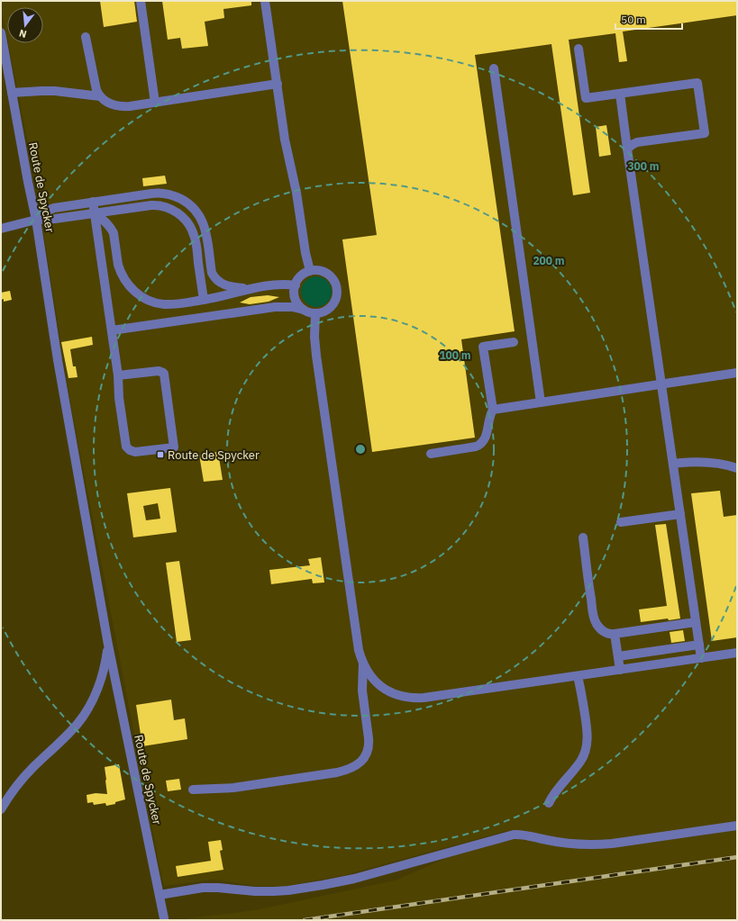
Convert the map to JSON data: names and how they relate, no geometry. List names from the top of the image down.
{
  "streets": {
    "street": ["Route de Spycker"]
  },
  "places": {
    "transit": ["Route de Spycker"]
  },
  "scale_bar": "50 m",
  "north": "bottom",
  "rings": ["300 m", "200 m", "100 m"]
}
